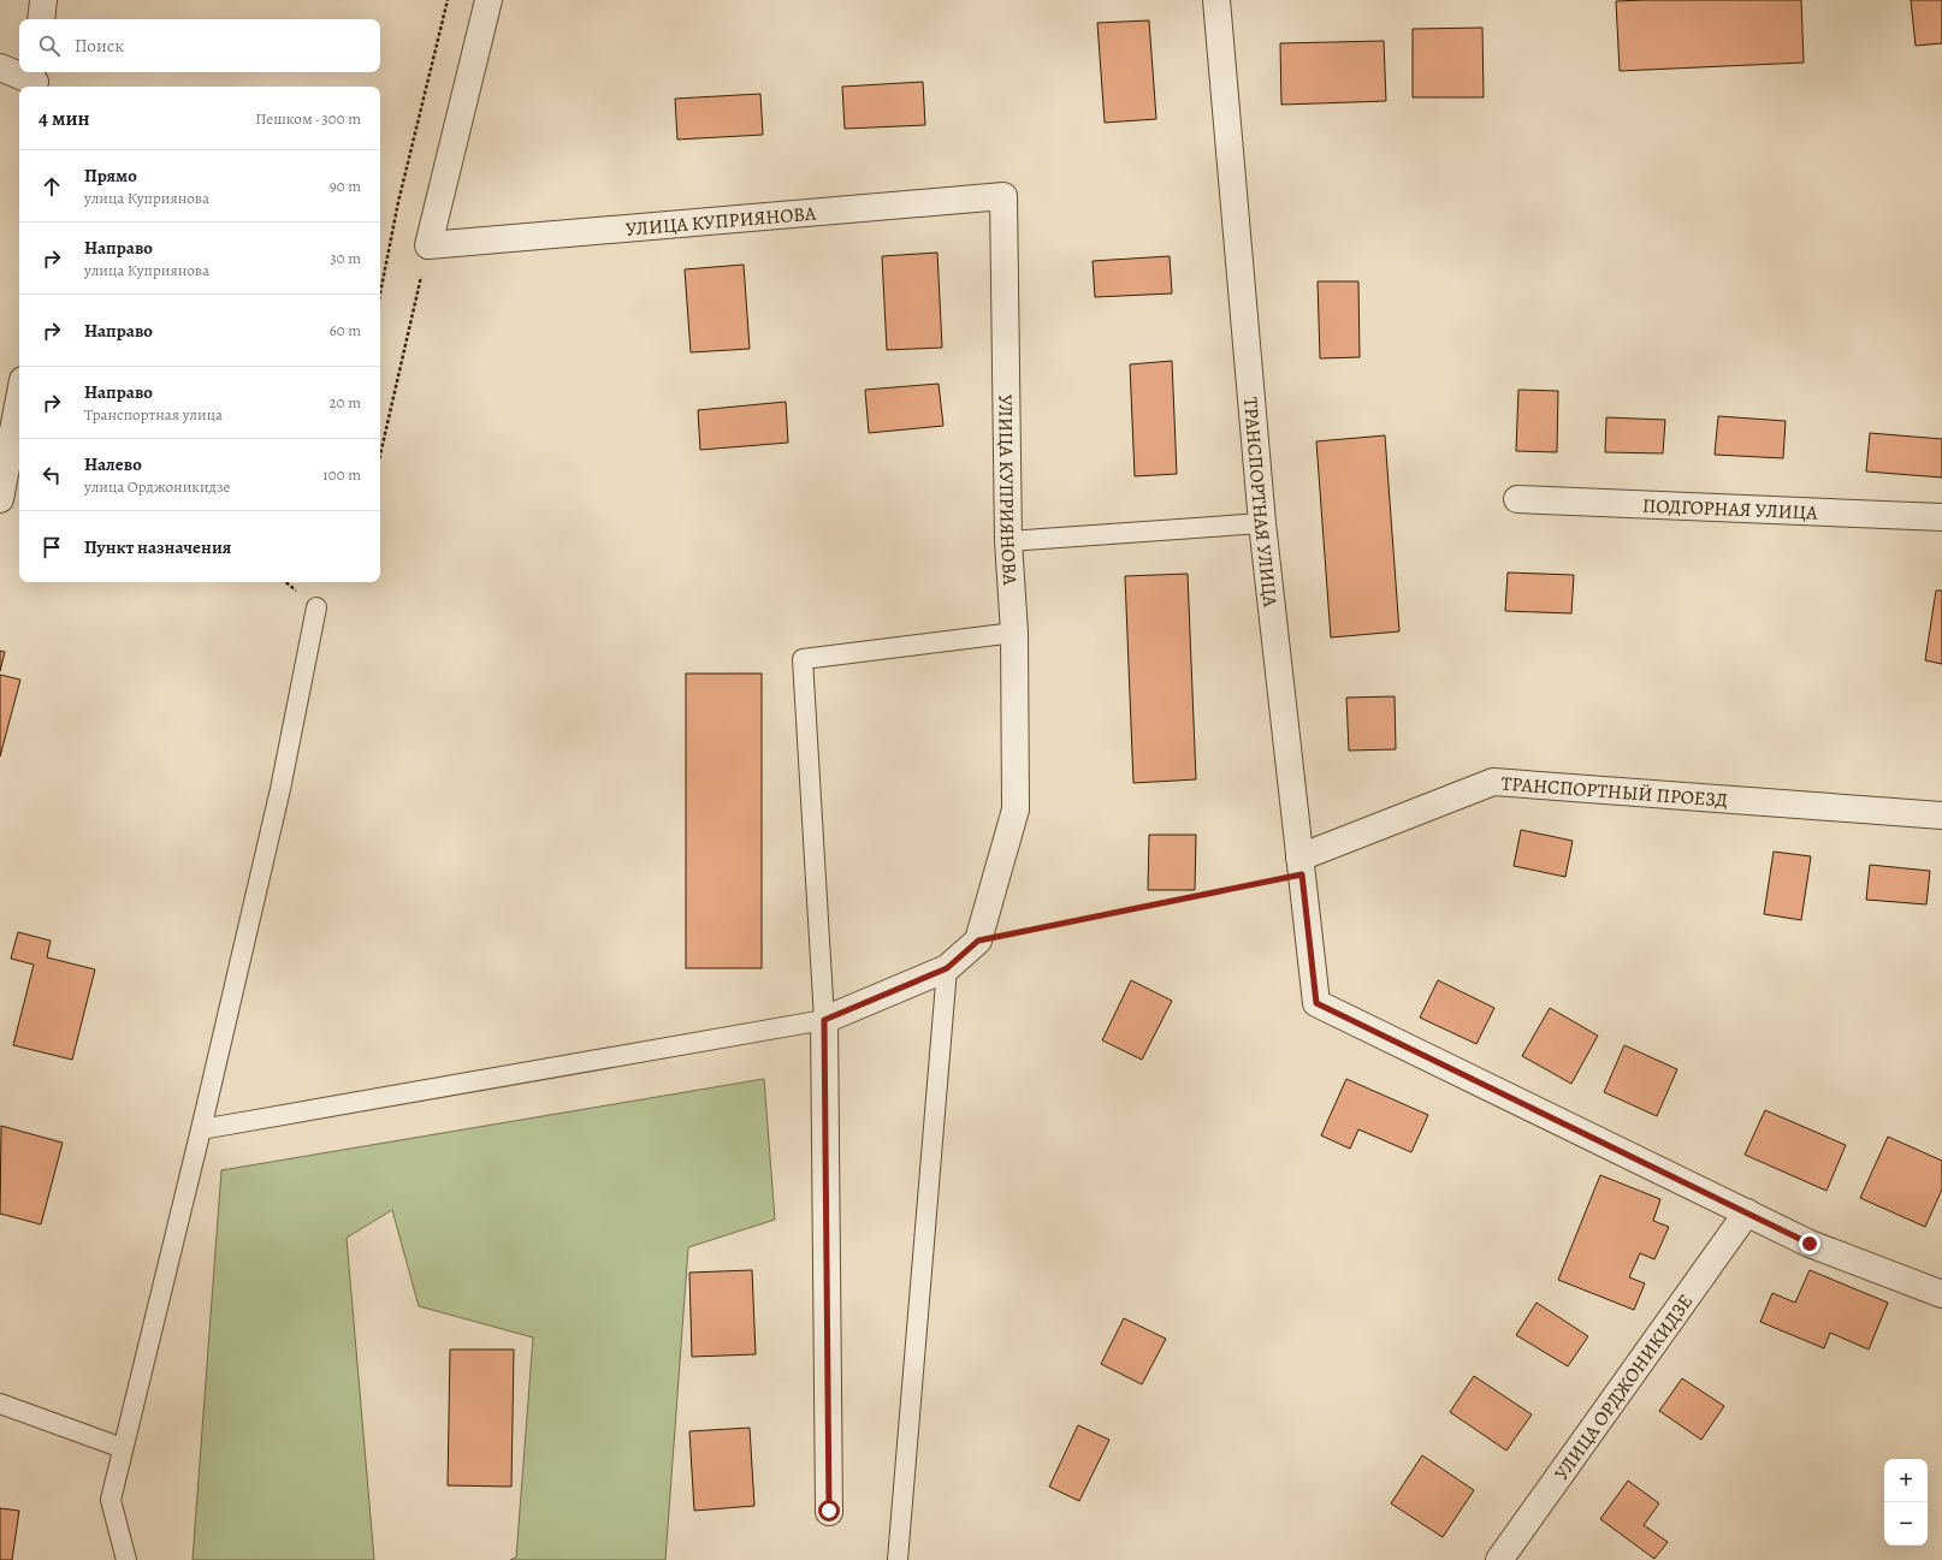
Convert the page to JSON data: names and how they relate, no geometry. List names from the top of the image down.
{
  "streets": {
    "street": [
      "УЛИЦА КУПРИЯНОВА",
      "ТРАНСПОРТНАЯ УЛИЦА",
      "ПОДГОРНАЯ УЛИЦА",
      "ТРАНСПОРТНЫЙ ПРОЕЗД",
      "УЛИЦА ОРДЖОНИКИДЗЕ"
    ]
  },
  "crossings": [
    ["ТРАНСПОРТНАЯ УЛИЦА", "ТРАНСПОРТНЫЙ ПРОЕЗД"],
    ["ТРАНСПОРТНАЯ УЛИЦА", "УЛИЦА ОРДЖОНИКИДЗЕ"]
  ],
  "page": {
    "search": "Поиск",
    "heading": ["4 мин", "Пешком · 300 m"],
    "list": [
      ["Прямо", "улица Куприянова", "90 m"],
      ["Направо", "улица Куприянова", "30 m"],
      ["Направо", "60 m"],
      ["Направо", "Транспортная улица", "20 m"],
      ["Налево", "улица Орджоникидзе", "100 m"],
      "Пункт назначения"
    ],
    "map_buttons": ["+", "−"]
  }
}
